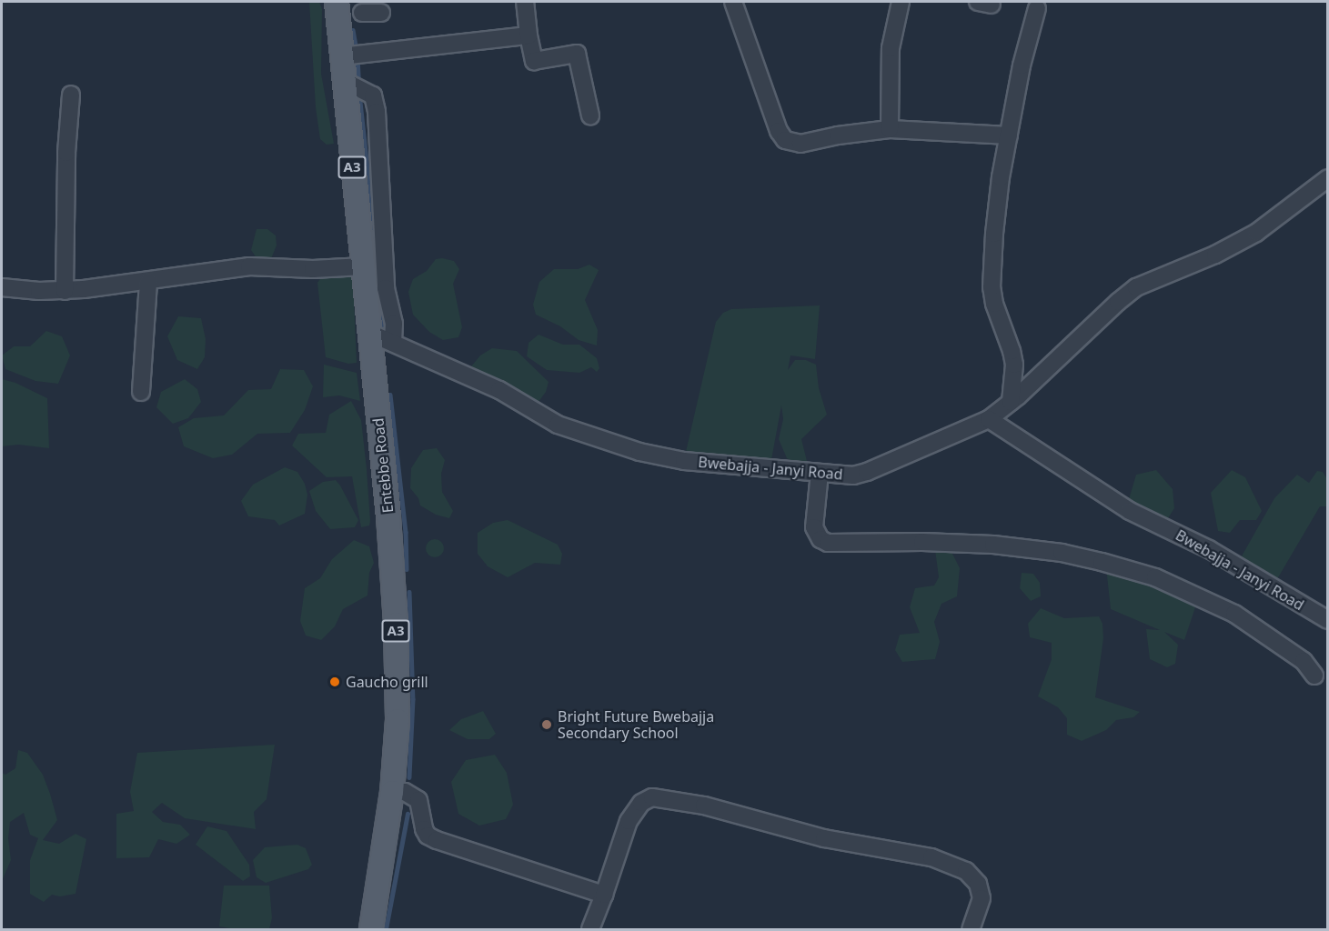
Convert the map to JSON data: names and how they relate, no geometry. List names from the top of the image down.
{
  "streets": {
    "main road": ["A3", "Entebbe Road"],
    "street": ["Bwebajja - Janyi Road"]
  },
  "crossings": [
    ["Entebbe Road", "Bwebajja - Janyi Road"]
  ],
  "places": ["Gaucho grill", "Bright Future Bwebajja Secondary School"]
}
